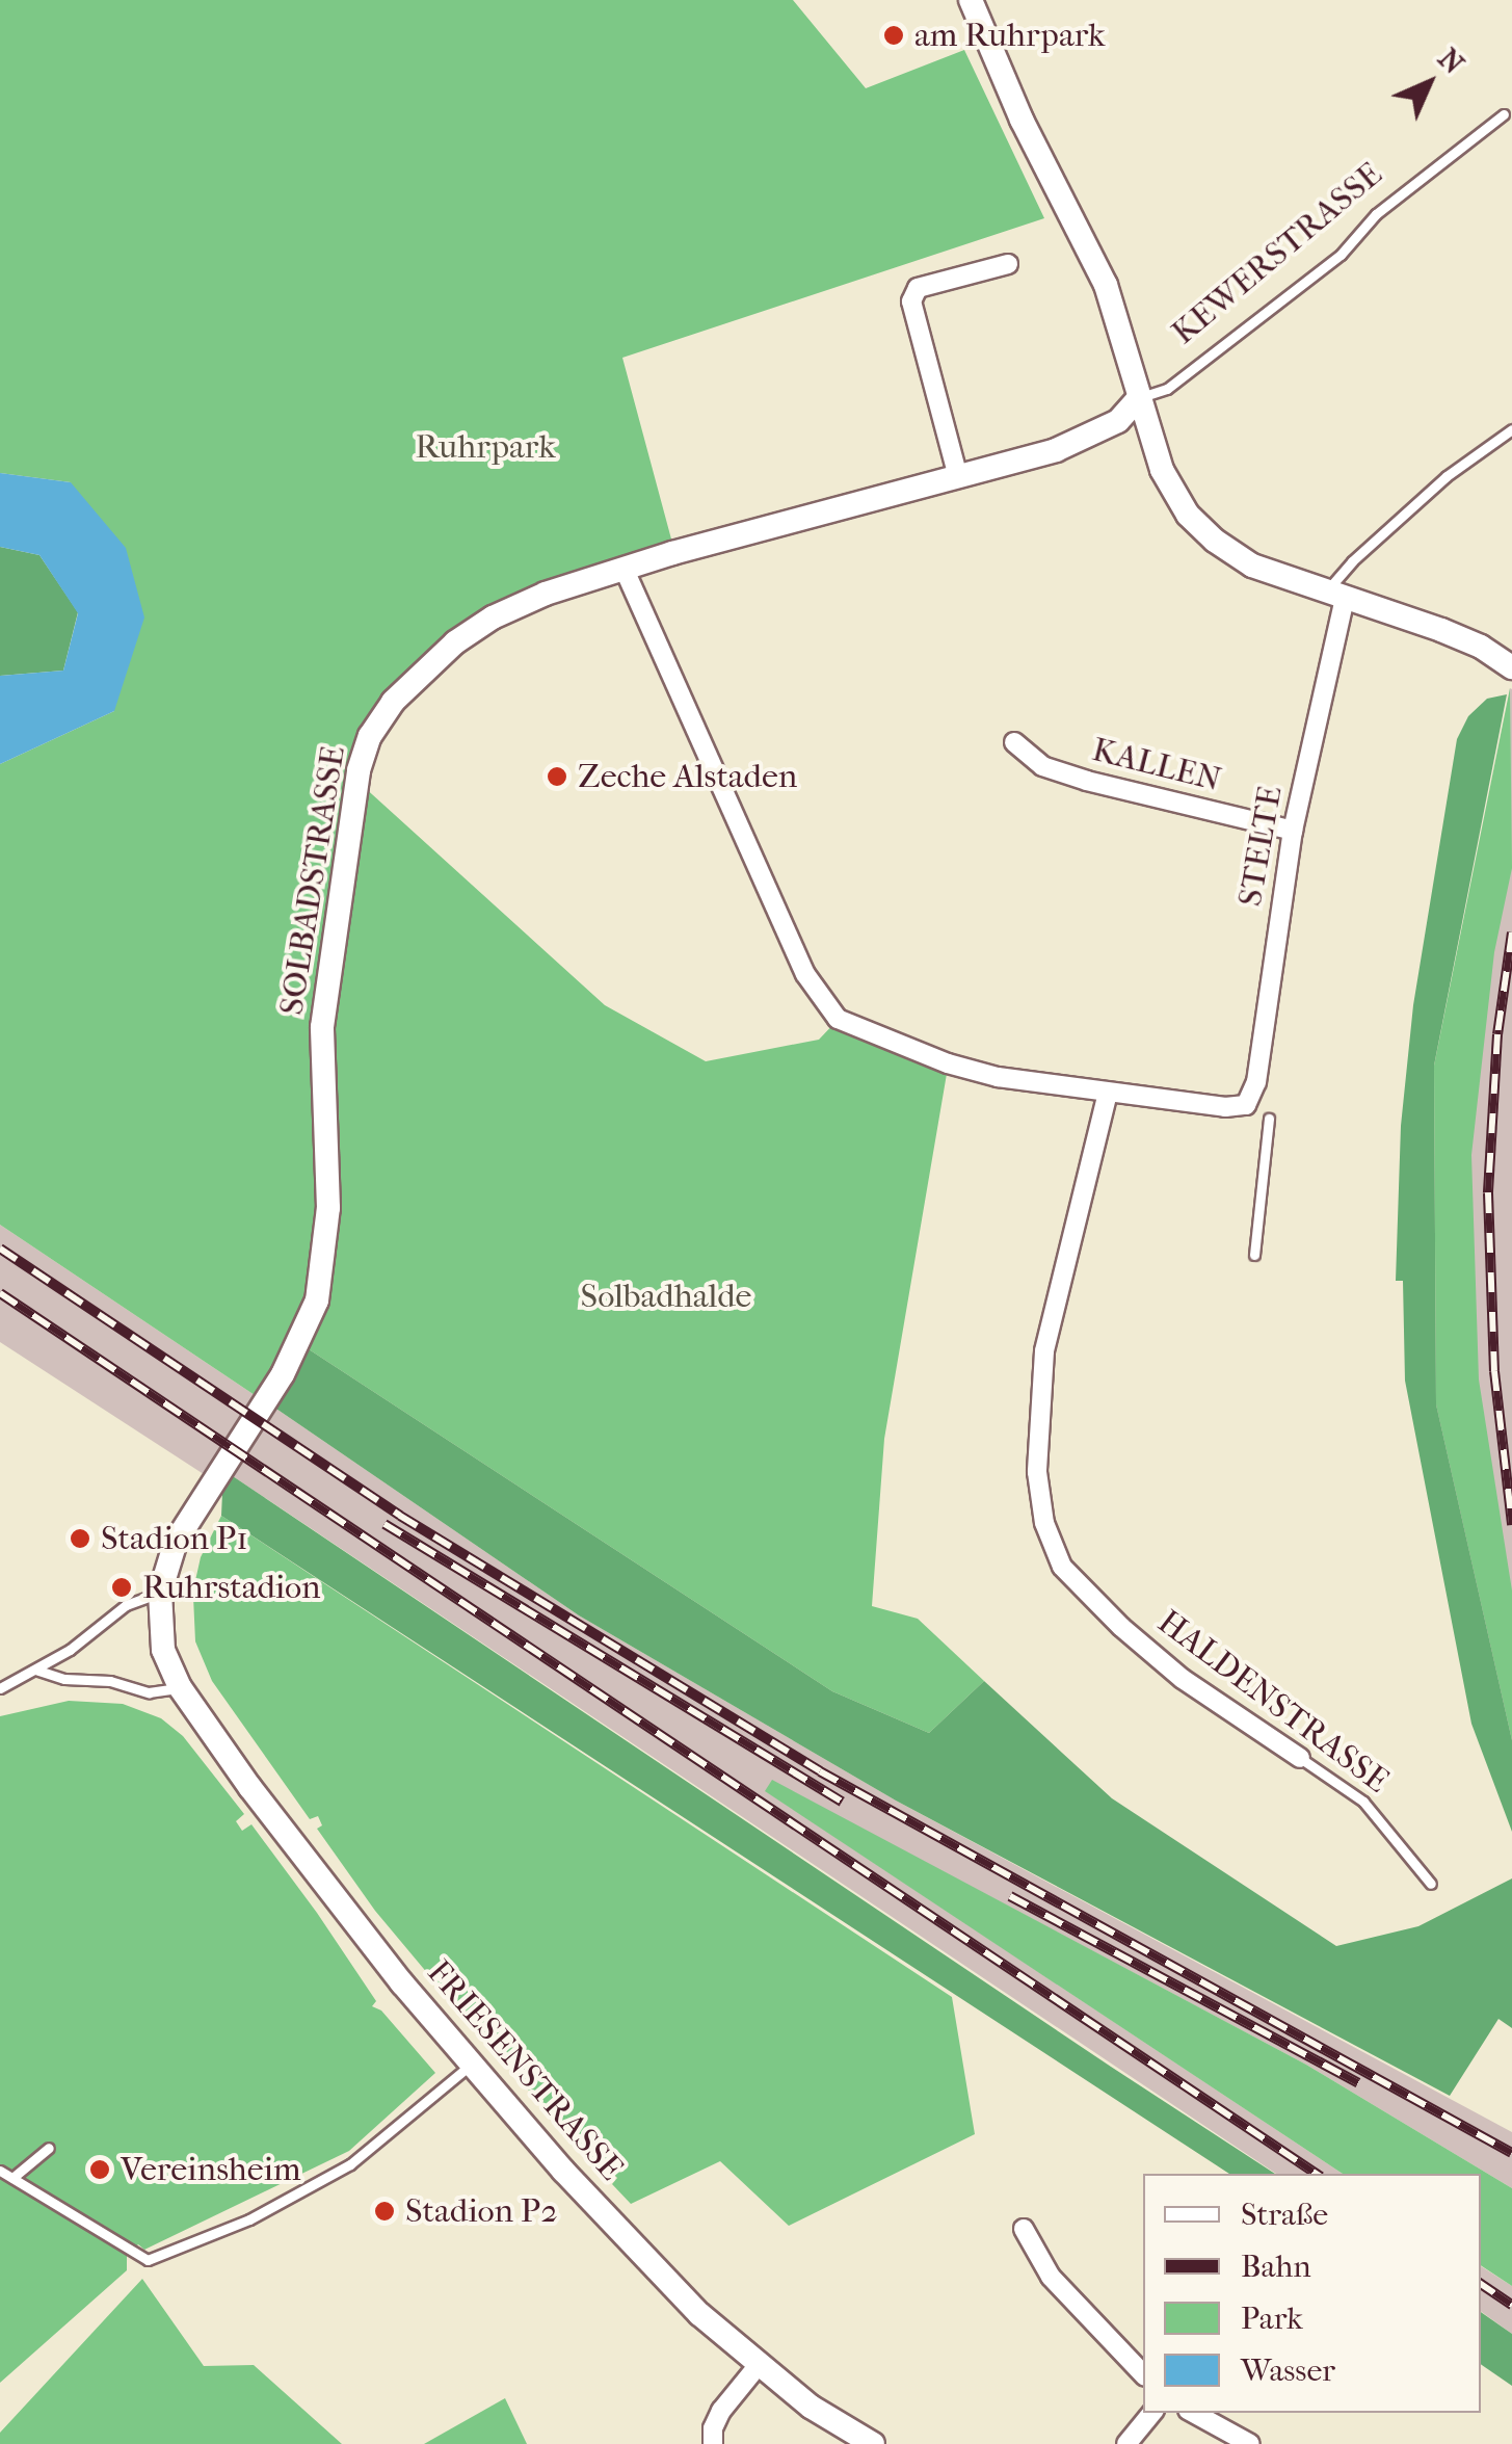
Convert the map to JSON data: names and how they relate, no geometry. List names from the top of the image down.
{
  "streets": {
    "street": [
      "KEWERSTRASSE",
      "KALLEN",
      "STELTE",
      "SOLBADSTRASSE",
      "HALDENSTRASSE",
      "FRIESENSTRASSE"
    ]
  },
  "crossings": [
    ["KEWERSTRASSE", "STELTE"],
    ["KEWERSTRASSE", "SOLBADSTRASSE"],
    ["KALLEN", "STELTE"],
    ["STELTE", "HALDENSTRASSE"],
    ["SOLBADSTRASSE", "FRIESENSTRASSE"]
  ],
  "parks": ["Ruhrpark", "Solbadhalde"],
  "places": [
    "am Ruhrpark",
    "Zeche Alstaden",
    "Stadion P1",
    "Ruhrstadion",
    "Vereinsheim",
    "Stadion P2"
  ],
  "legend": [
    "Straße",
    "Bahn",
    "Park",
    "Wasser"
  ],
  "north": "top right"
}
